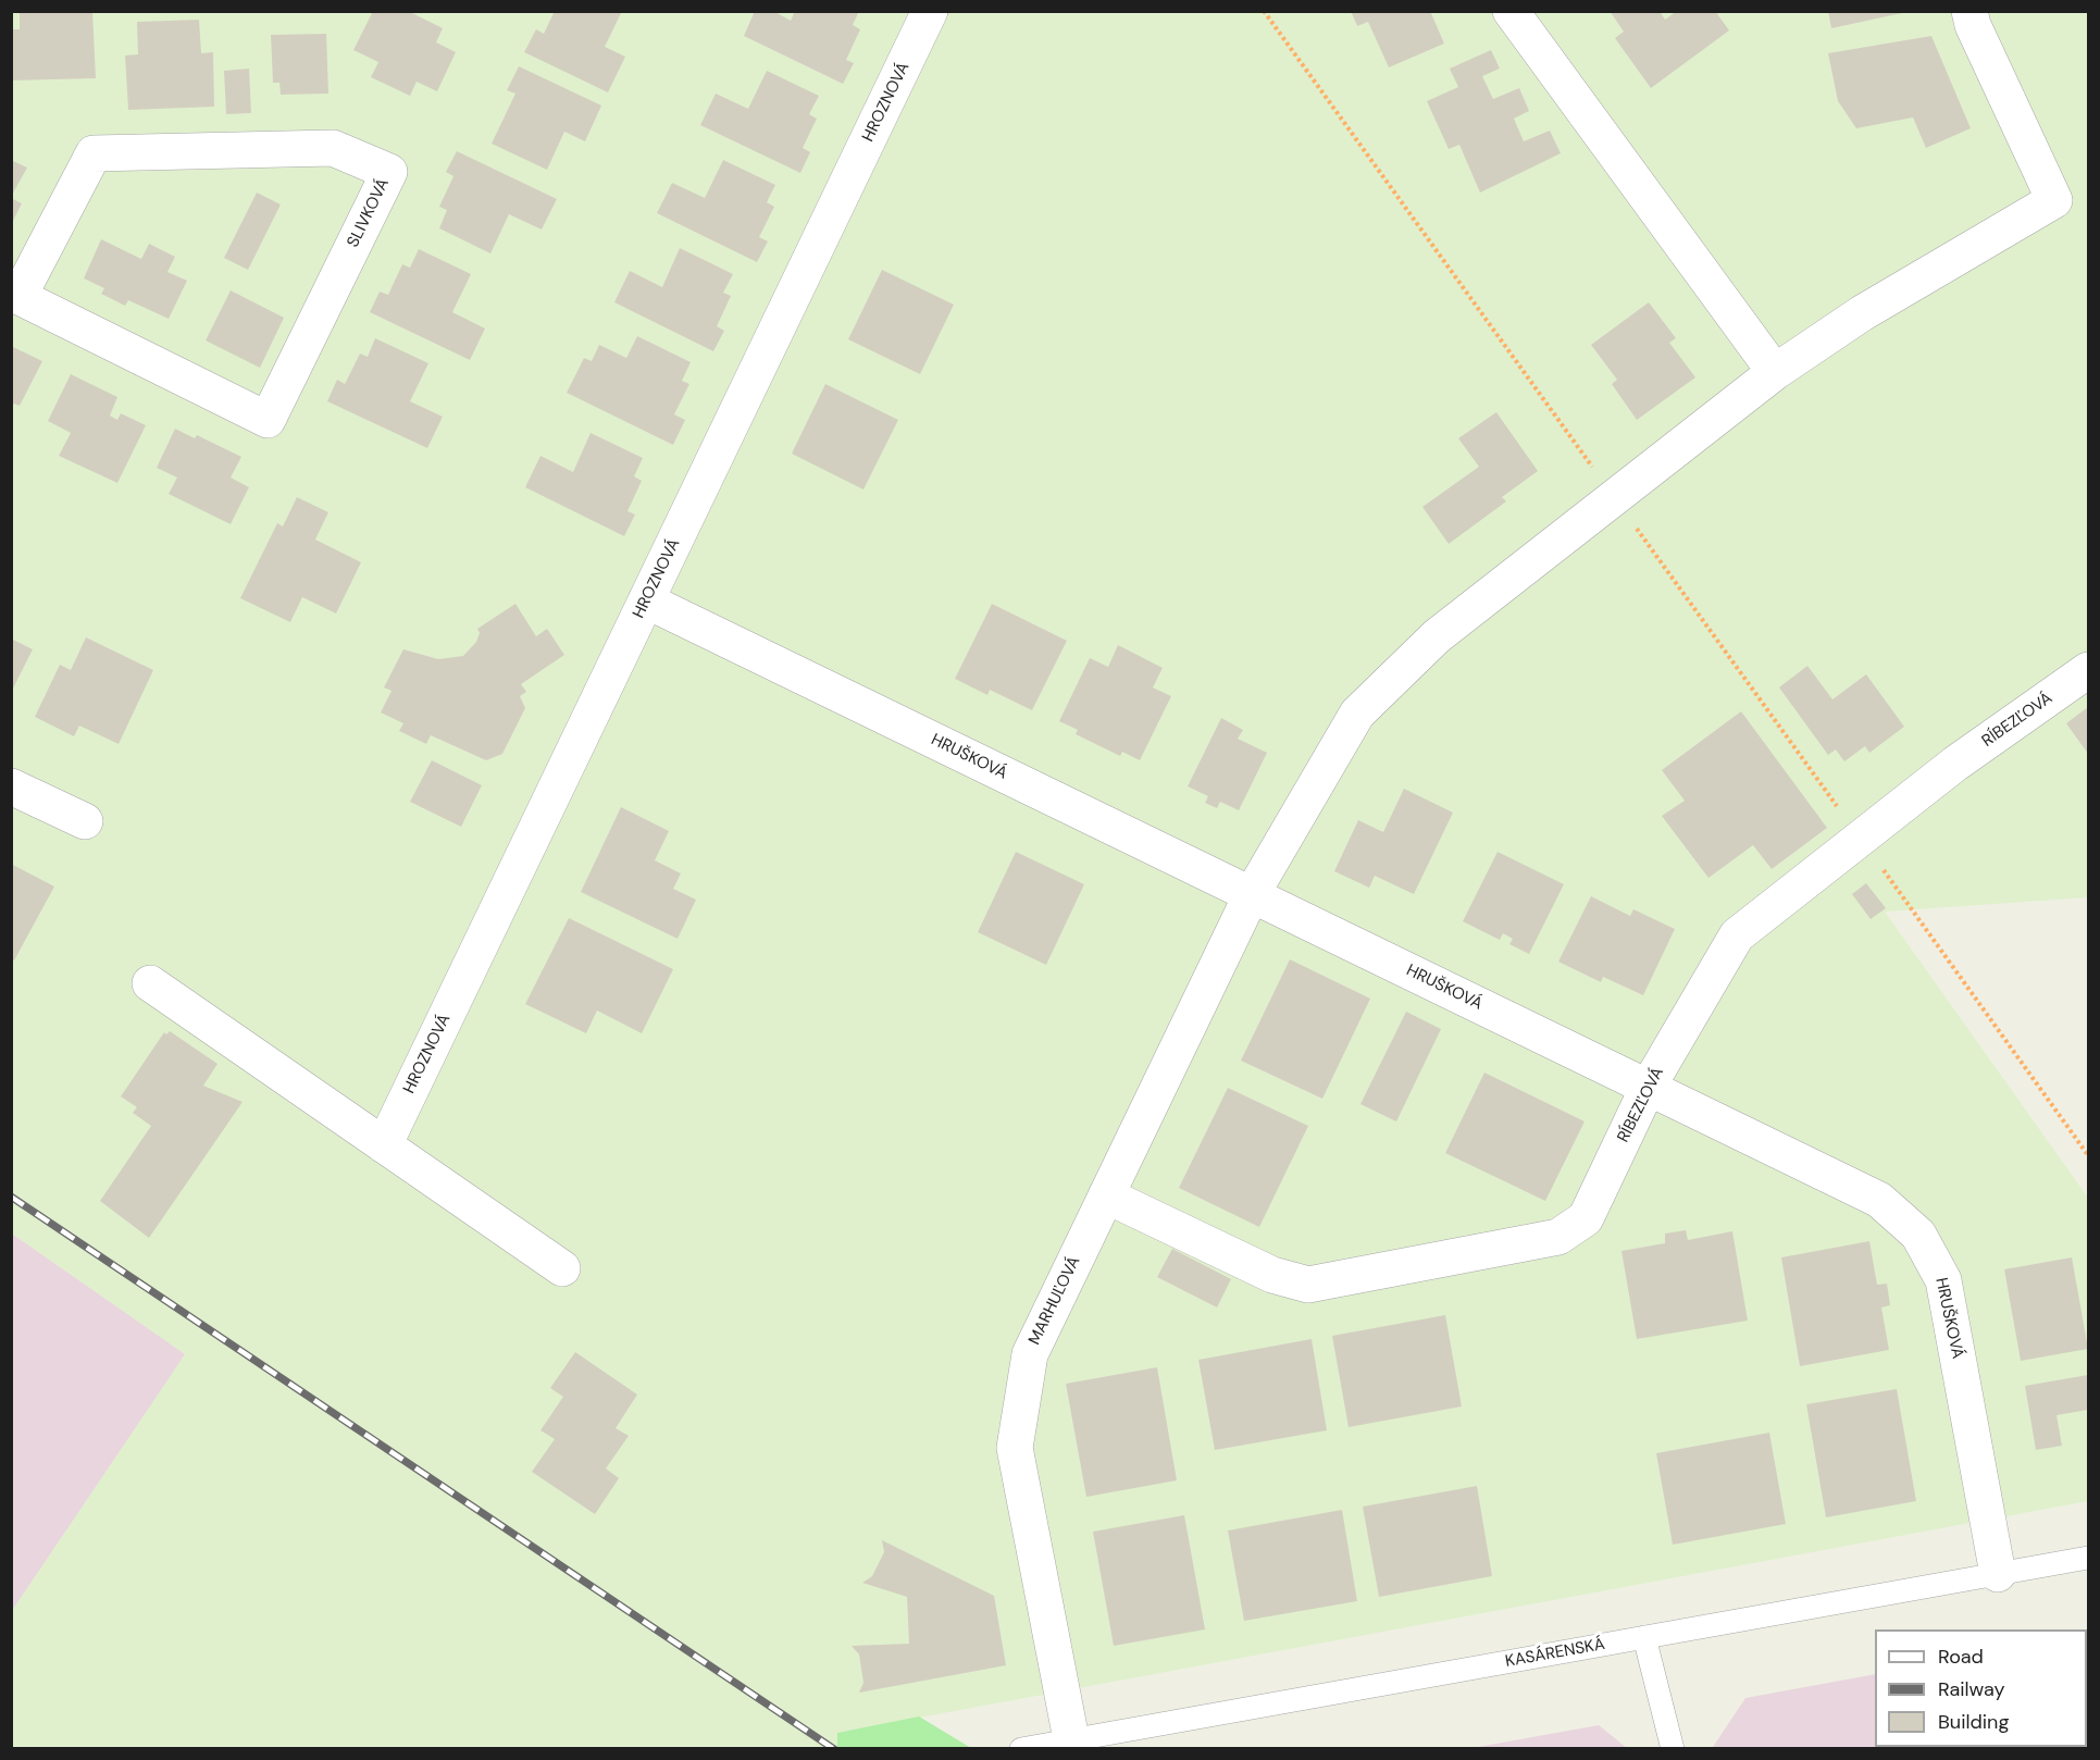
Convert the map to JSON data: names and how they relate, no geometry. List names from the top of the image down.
{
  "streets": {
    "street": [
      "HROZNOVÁ",
      "SLIVKOVÁ",
      "RÍBEZĽOVÁ",
      "HRUŠKOVÁ",
      "MARHUĽOVÁ"
    ],
    "lane": ["KASÁRENSKÁ"]
  },
  "crossings": [
    ["HROZNOVÁ", "HRUŠKOVÁ"],
    ["RÍBEZĽOVÁ", "HRUŠKOVÁ"],
    ["RÍBEZĽOVÁ", "MARHUĽOVÁ"],
    ["HRUŠKOVÁ", "MARHUĽOVÁ"],
    ["HRUŠKOVÁ", "KASÁRENSKÁ"],
    ["MARHUĽOVÁ", "KASÁRENSKÁ"]
  ],
  "legend": ["Road", "Railway", "Building"]
}
